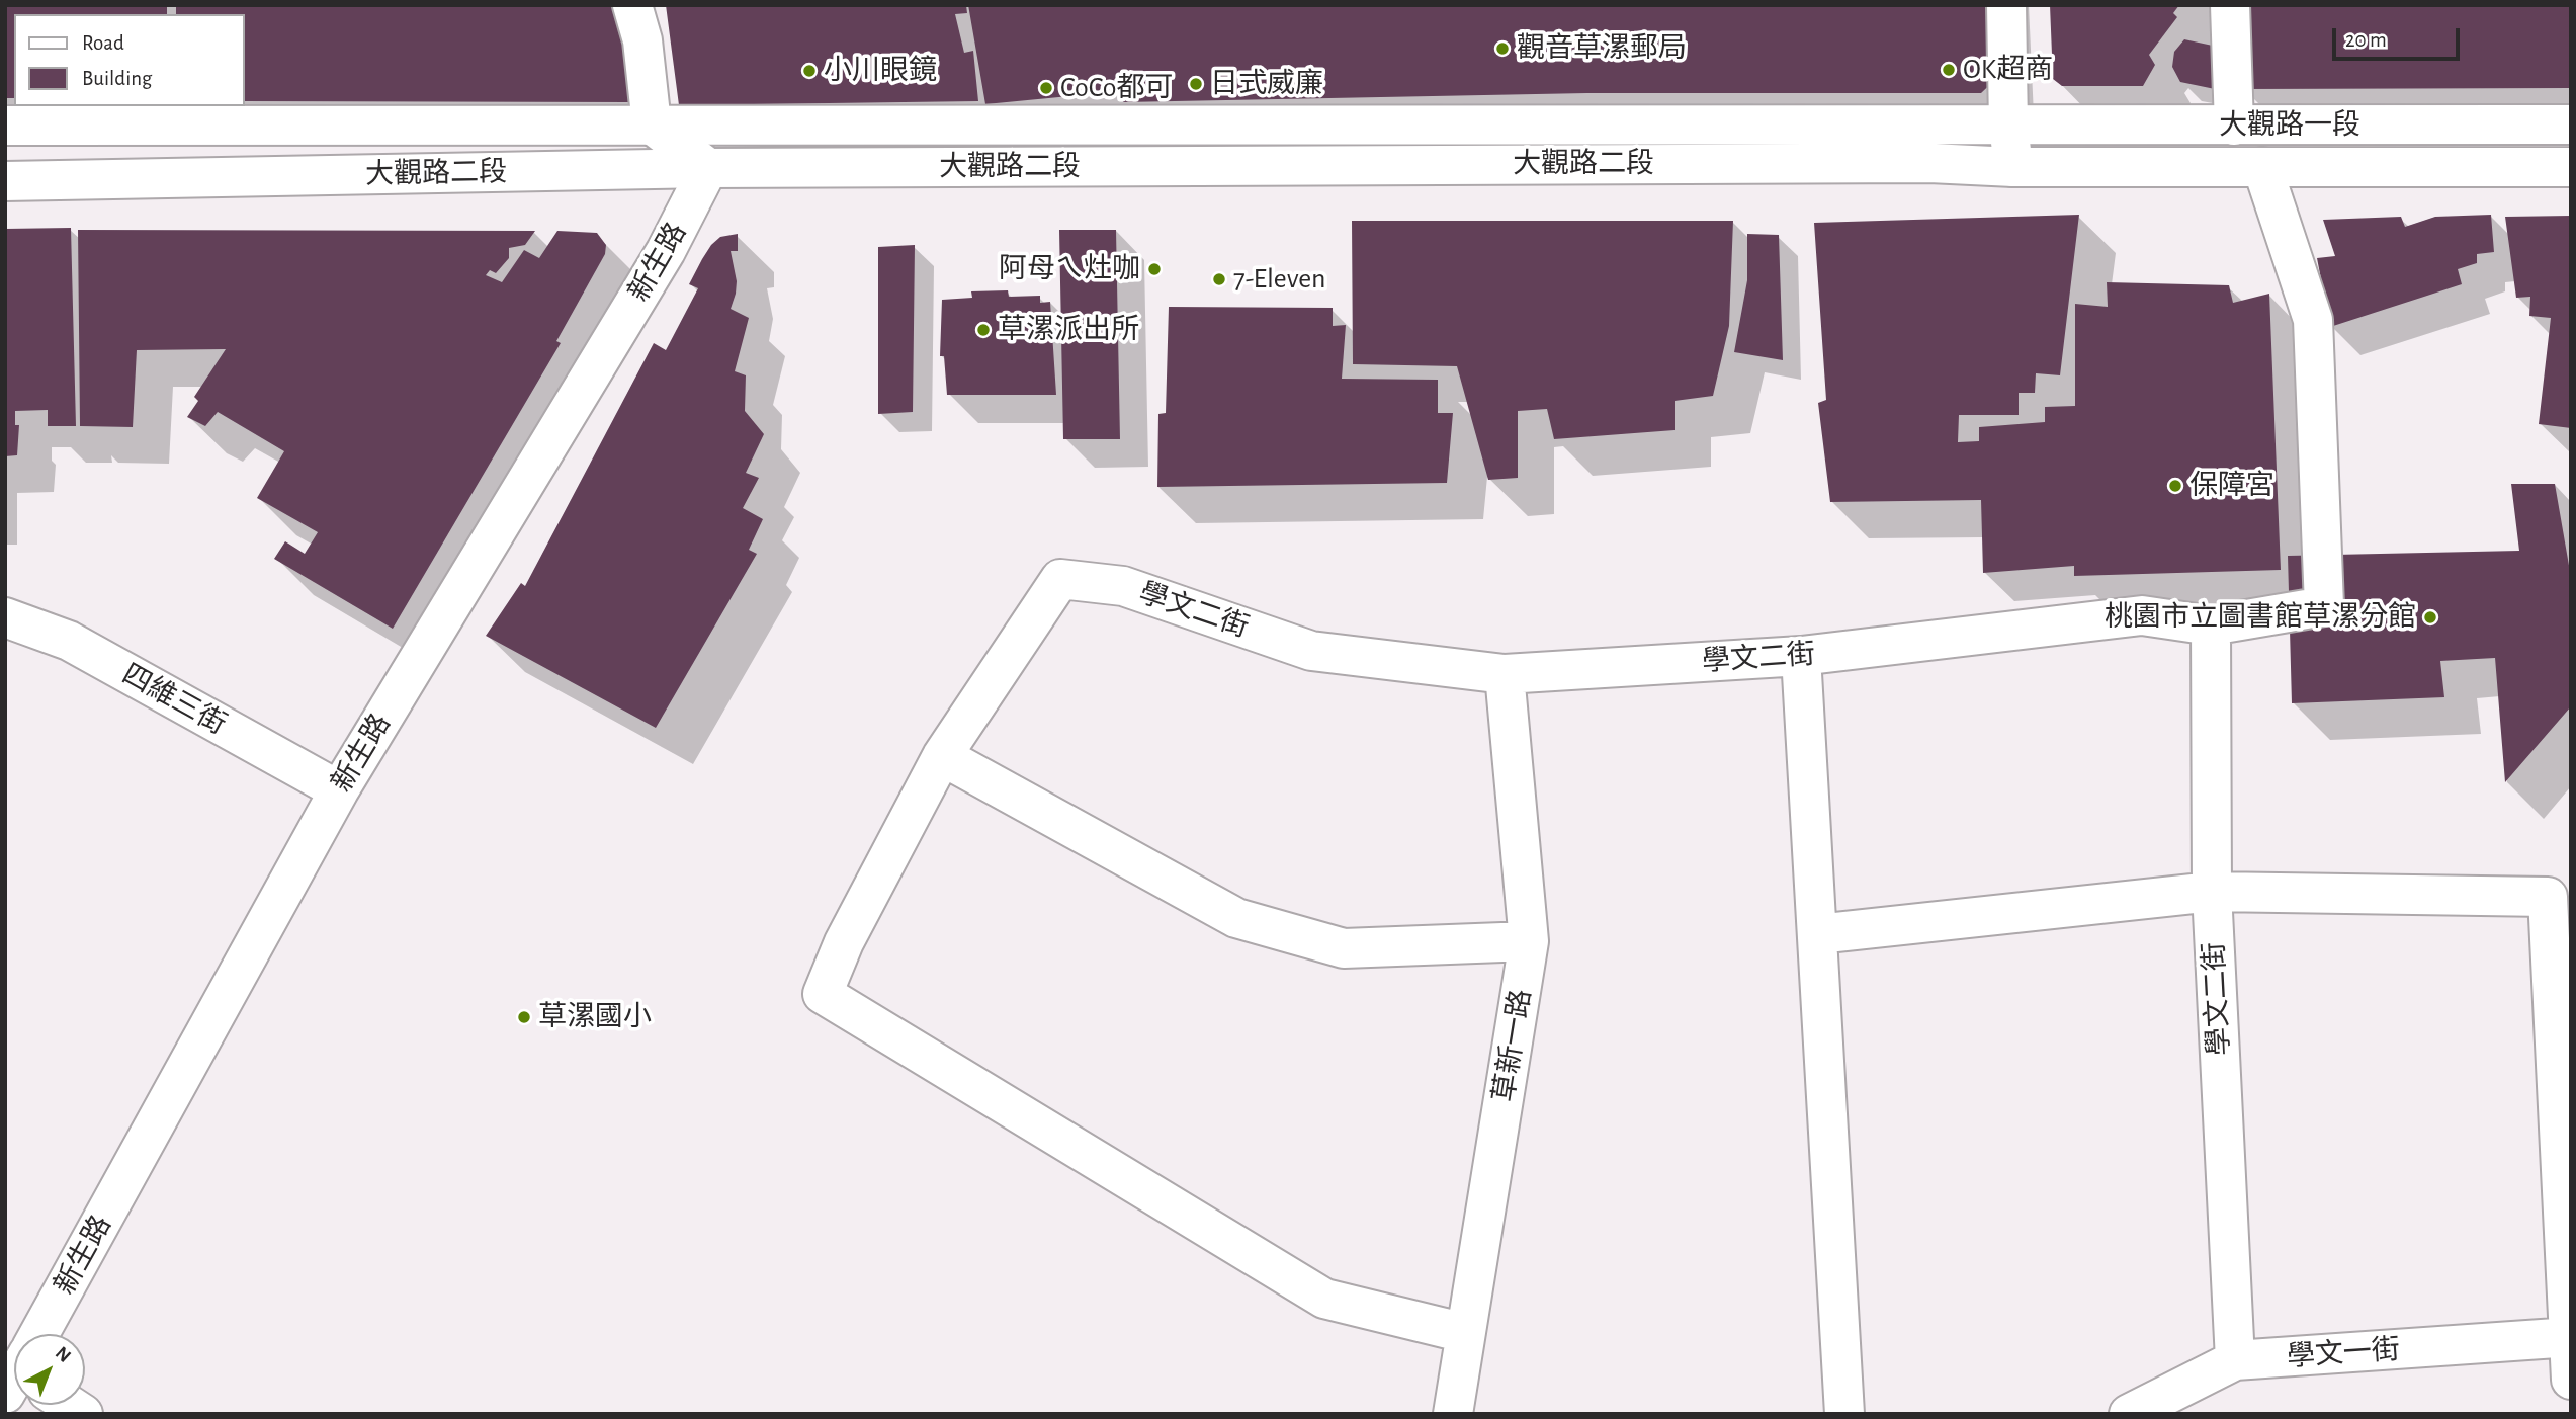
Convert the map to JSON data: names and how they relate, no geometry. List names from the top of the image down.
{
  "streets": {
    "street": [
      "大觀路一段",
      "大觀路二段",
      "新生路",
      "學文二街",
      "四維三街",
      "草新一路",
      "學文一街"
    ]
  },
  "crossings": [
    ["大觀路一段", "大觀路二段"],
    ["大觀路二段", "新生路"],
    ["新生路", "四維三街"],
    ["學文二街", "草新一路"],
    ["學文二街", "學文一街"]
  ],
  "places": [
    "觀音草漯郵局",
    "OK超商",
    "小川眼鏡",
    "日式威廉",
    "CoCo都可",
    "阿母ㄟ灶咖",
    "7-Eleven",
    "草漯派出所",
    "保障宮",
    "桃園市立圖書館草漯分館",
    "草漯國小"
  ],
  "legend": ["Road", "Building"],
  "scale_bar": "20 m",
  "north": "top right"
}
